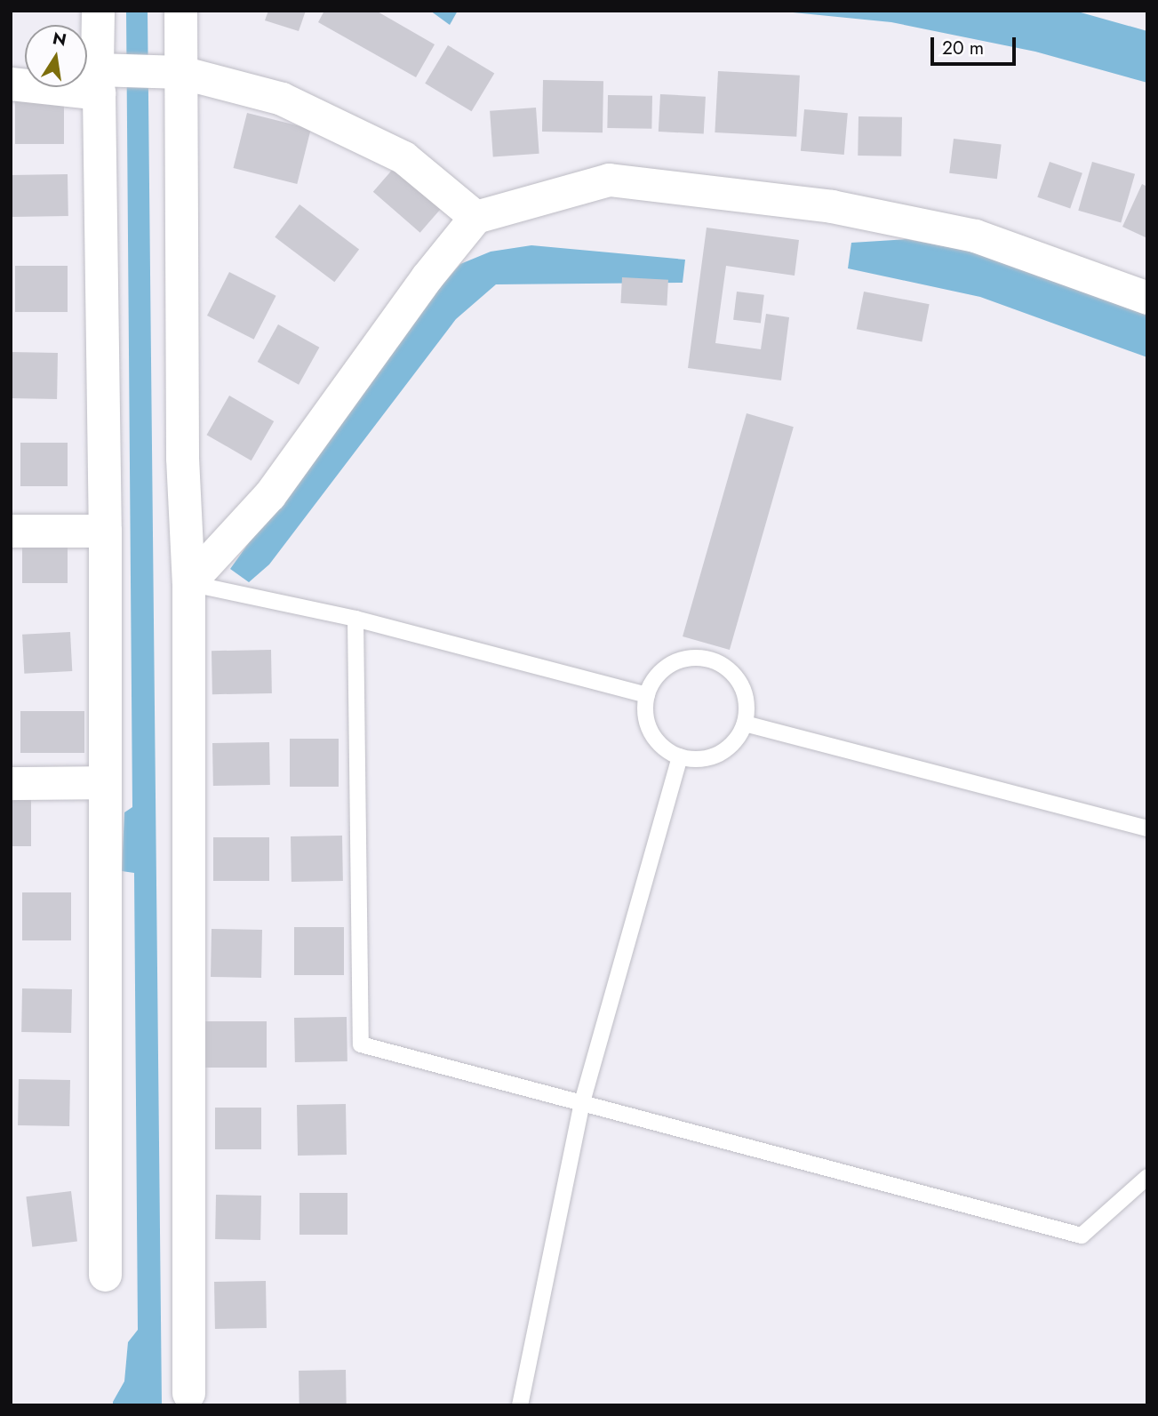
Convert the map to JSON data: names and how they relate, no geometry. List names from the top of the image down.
{
  "scale_bar": "20 m",
  "north": "top"
}
